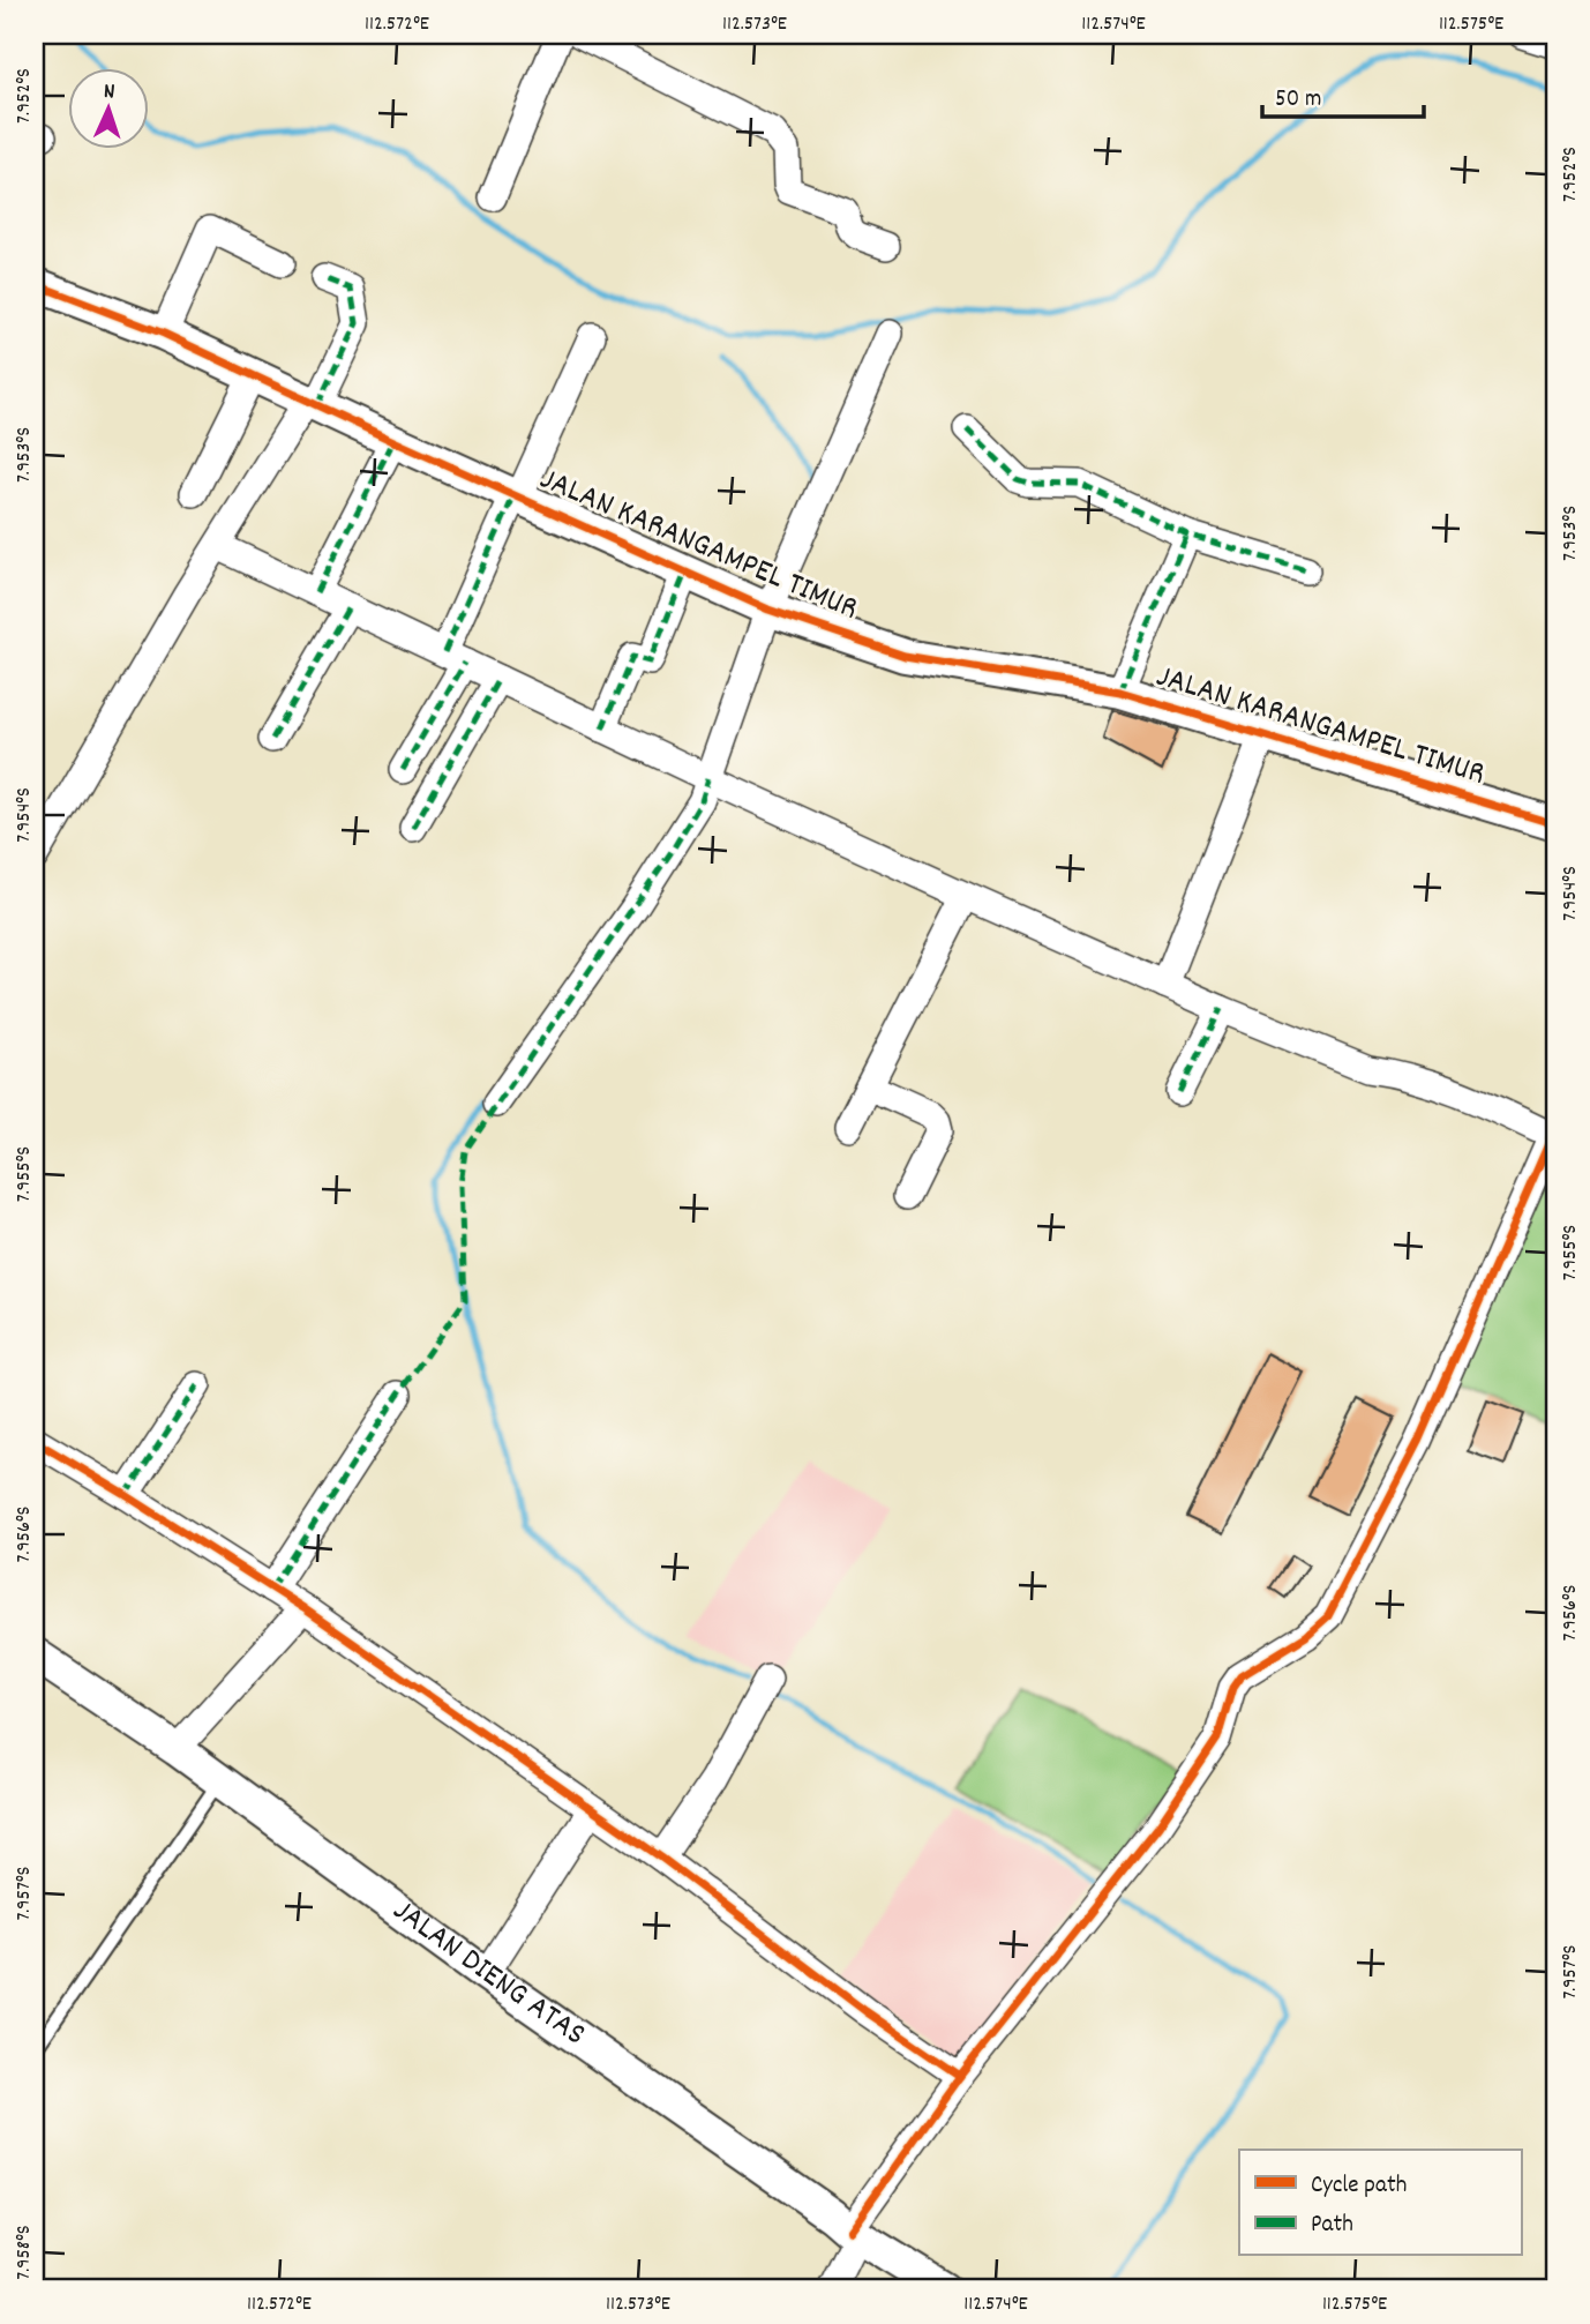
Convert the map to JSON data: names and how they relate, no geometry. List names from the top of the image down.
{
  "streets": {
    "street": ["JALAN KARANGAMPEL TIMUR", "JALAN DIENG ATAS"]
  },
  "legend": ["Cycle path", "Path"],
  "scale_bar": "50 m",
  "north": "top",
  "coordinates": [
    "112.572°E",
    "112.573°E",
    "112.574°E",
    "112.575°E",
    "7.952°S",
    "7.953°S",
    "7.954°S",
    "7.955°S",
    "7.956°S",
    "7.957°S",
    "7.958°S"
  ]
}
